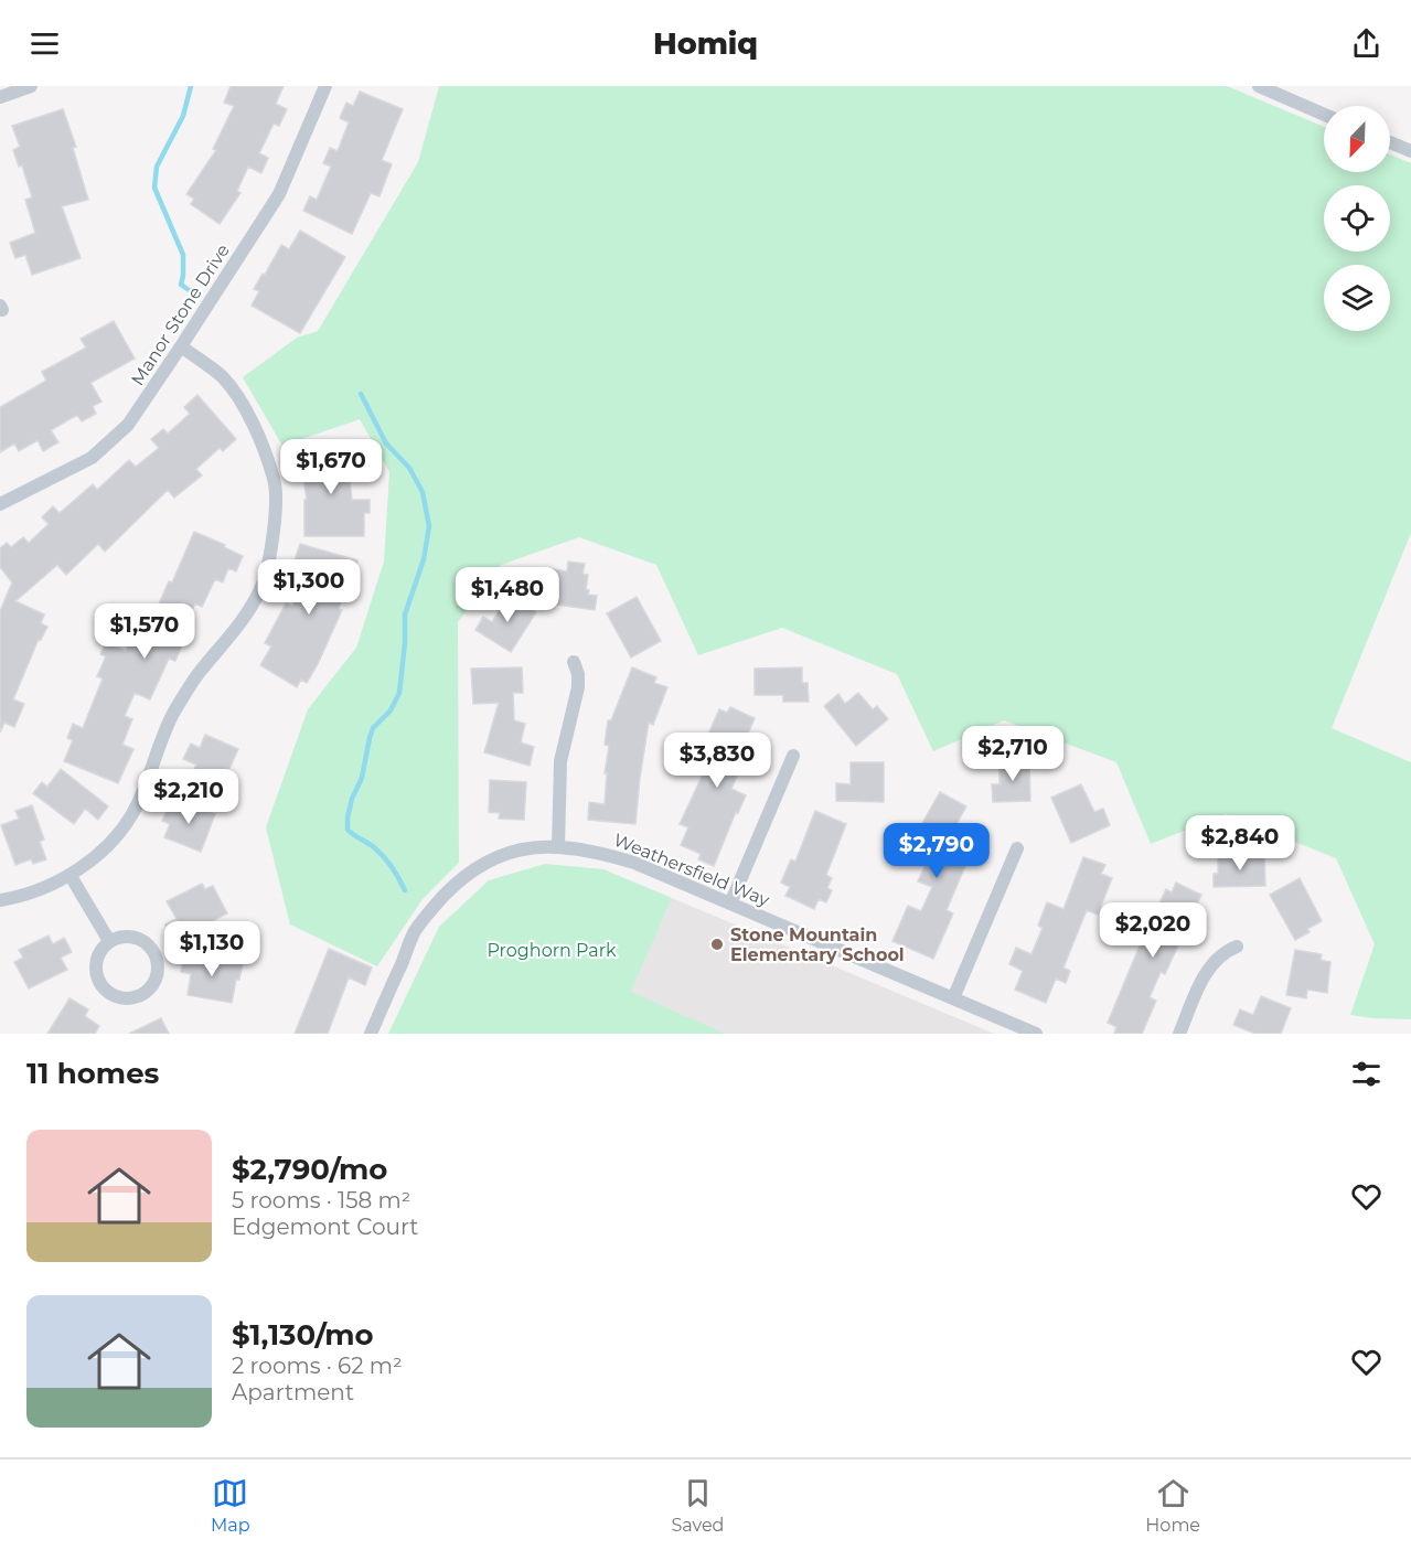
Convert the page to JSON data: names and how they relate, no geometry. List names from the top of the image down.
{
  "streets": {
    "street": ["Manor Stone Drive", "Weathersfield Way"]
  },
  "parks": ["Proghorn Park"],
  "places": ["Stone Mountain Elementary School"],
  "north": "bottom left",
  "page": {
    "header": "Homiq",
    "price": [
      "$1,670",
      "$1,300",
      "$1,480",
      "$1,570",
      "$2,710",
      "$3,830",
      "$2,210",
      "$2,840",
      "$2,790",
      "$2,020",
      "$1,130"
    ],
    "heading": "11 homes",
    "list": [
      {
        "name": "$2,790/mo",
        "note": "5 rooms · 158 m² · Edgemont Court"
      },
      {
        "name": "$1,130/mo",
        "note": "2 rooms · 62 m² · Apartment"
      }
    ],
    "tabs": ["Map", "Saved", "Home"]
  }
}
